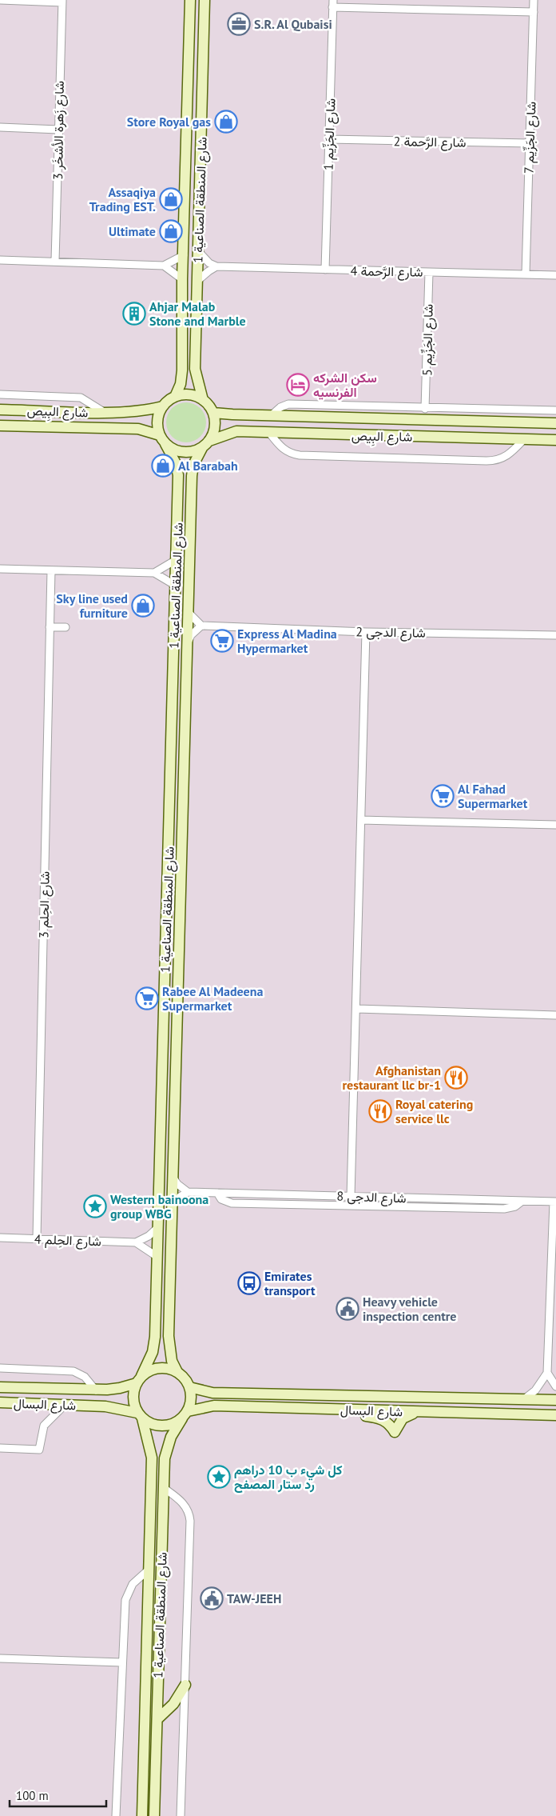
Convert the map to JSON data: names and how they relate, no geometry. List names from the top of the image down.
{
  "streets": {
    "street": [
      "شارع زَهرة الأشخَر 3",
      "شارع الجَزِّيم 1",
      "شارع الجَزِّيم 7",
      "شارع الرَّحمة 2",
      "شارع المنطقة الصناعية 1",
      "شارع الرَّحمة 4",
      "شارع الجَزِّيم 5",
      "شارع البِيص",
      "شارع الدجى 2",
      "شارع الحِلم 3",
      "شارع الدجى 8",
      "شارع الحِلم 4",
      "شارع البسال"
    ]
  },
  "crossings": [
    ["شارع الجَزِّيم 1", "شارع الرَّحمة 2"],
    ["شارع الجَزِّيم 1", "شارع الرَّحمة 4"],
    ["شارع الجَزِّيم 7", "شارع الرَّحمة 2"],
    ["شارع الجَزِّيم 7", "شارع الرَّحمة 4"],
    ["شارع المنطقة الصناعية 1", "شارع البِيص"],
    ["شارع المنطقة الصناعية 1", "شارع البسال"],
    ["شارع الرَّحمة 4", "شارع الجَزِّيم 5"],
    ["شارع الحِلم 3", "شارع الحِلم 4"]
  ],
  "places": {
    "office": ["S.R. Al Qubaisi"],
    "shop": [
      "Store Royal gas",
      "Assaqiya Trading EST.",
      "Ultimate",
      "Al Barabah",
      "Sky line used furniture"
    ],
    "building": ["Ahjar Malab Stone and Marble"],
    "hotel": ["سكن الشركه الفرنسيه"],
    "supermarket": ["Express Al Madina Hypermarket", "Al Fahad Supermarket", "Rabee Al Madeena Supermarket"],
    "restaurant": ["Afghanistan restaurant llc br-1", "Royal catering service llc"],
    "place": ["Western bainoona group WBG", "كل شيء ب 10 دراهم رد ستار المصفح"],
    "bus stop": ["Emirates transport"],
    "public building": ["Heavy vehicle inspection centre", "TAW-JEEH"]
  },
  "scale_bar": "100 m"
}
